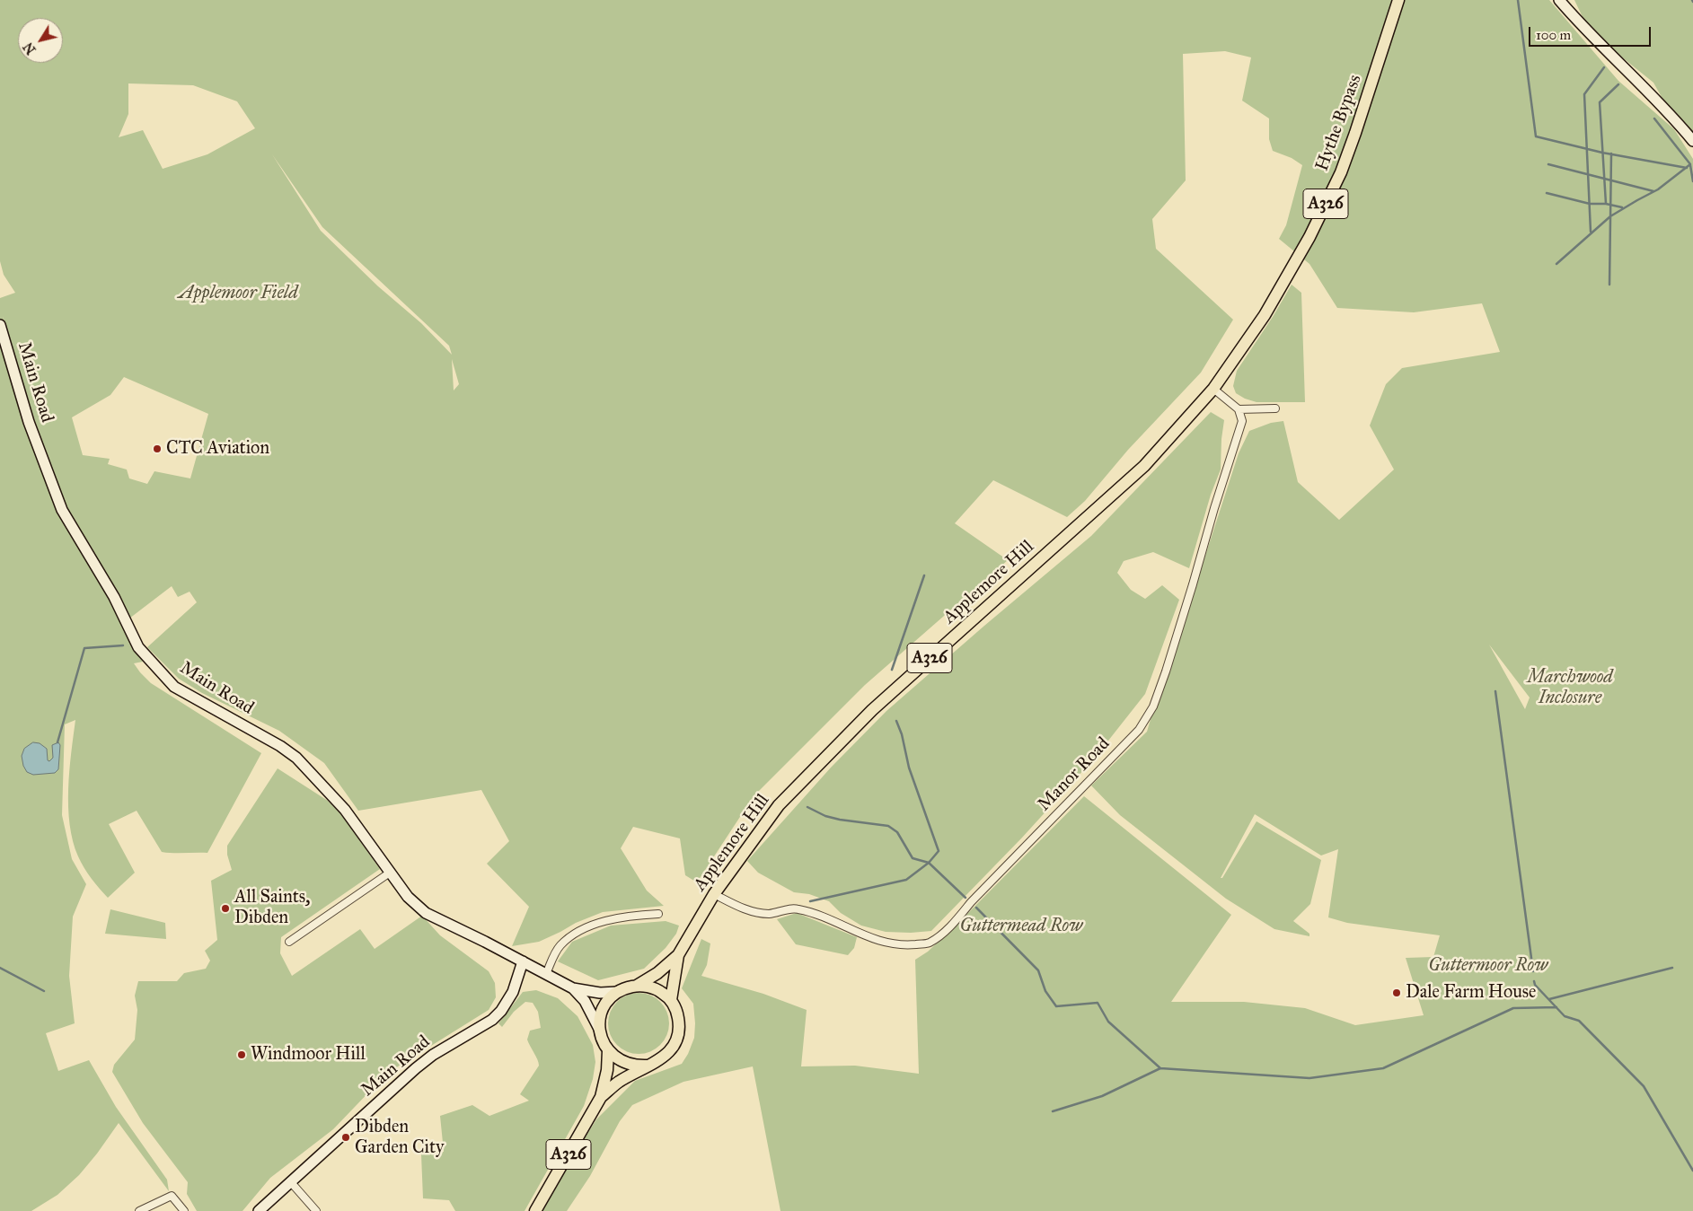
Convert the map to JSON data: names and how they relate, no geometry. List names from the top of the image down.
{
  "streets": {
    "main road": ["Hythe Bypass", "A326", "Applemore Hill"],
    "street": ["Main Road", "Manor Road"]
  },
  "crossings": [
    ["Hythe Bypass", "Applemore Hill"],
    ["A326", "Main Road"],
    ["A326", "Applemore Hill"],
    ["Main Road", "Applemore Hill"],
    ["Applemore Hill", "Manor Road"]
  ],
  "parks": [
    "Applemoor Field",
    "Marchwood Inclosure",
    "Guttermead Row",
    "Guttermoor Row"
  ],
  "places": [
    "CTC Aviation",
    "All Saints, Dibden",
    "Dale Farm House",
    "Windmoor Hill",
    "Dibden Garden City"
  ],
  "scale_bar": "100 m",
  "north": "bottom left"
}
